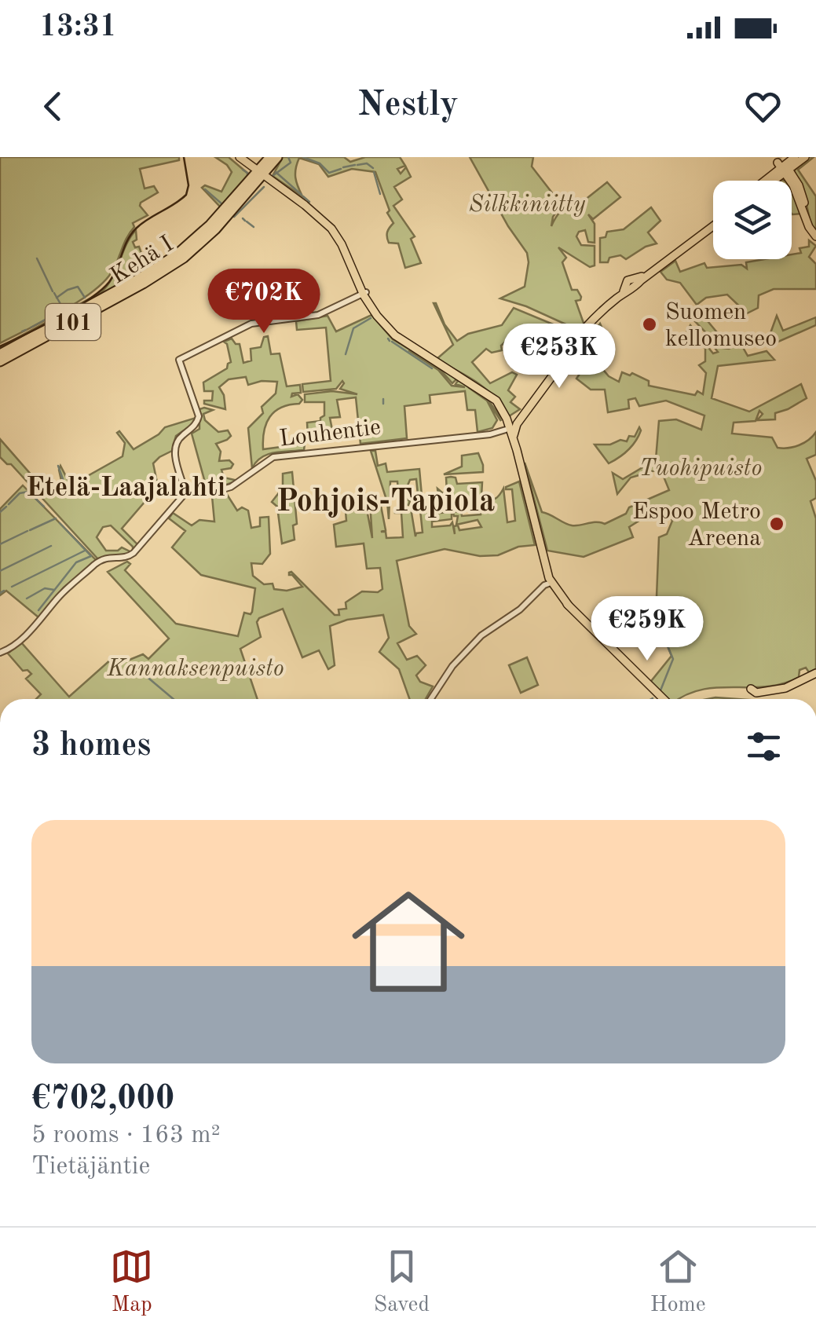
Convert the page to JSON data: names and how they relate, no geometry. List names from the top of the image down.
{
  "streets": {
    "highway": ["Kehä I", "101"],
    "street": ["Louhentie"]
  },
  "districts": ["Etelä-Laajalahti", "Pohjois-Tapiola"],
  "parks": ["Silkkiniitty", "Tuohipuisto", "Kannaksenpuisto"],
  "places": ["Suomen kellomuseo", "Espoo Metro Areena"],
  "page": {
    "status": "13:31",
    "header": "Nestly",
    "price": ["€702K", "€253K", "€259K"],
    "heading": "3 homes",
    "list": [
      {
        "name": "€702,000",
        "note": "5 rooms · 163 m² · Tietäjäntie"
      }
    ],
    "tabs": ["Map", "Saved", "Home"]
  }
}
